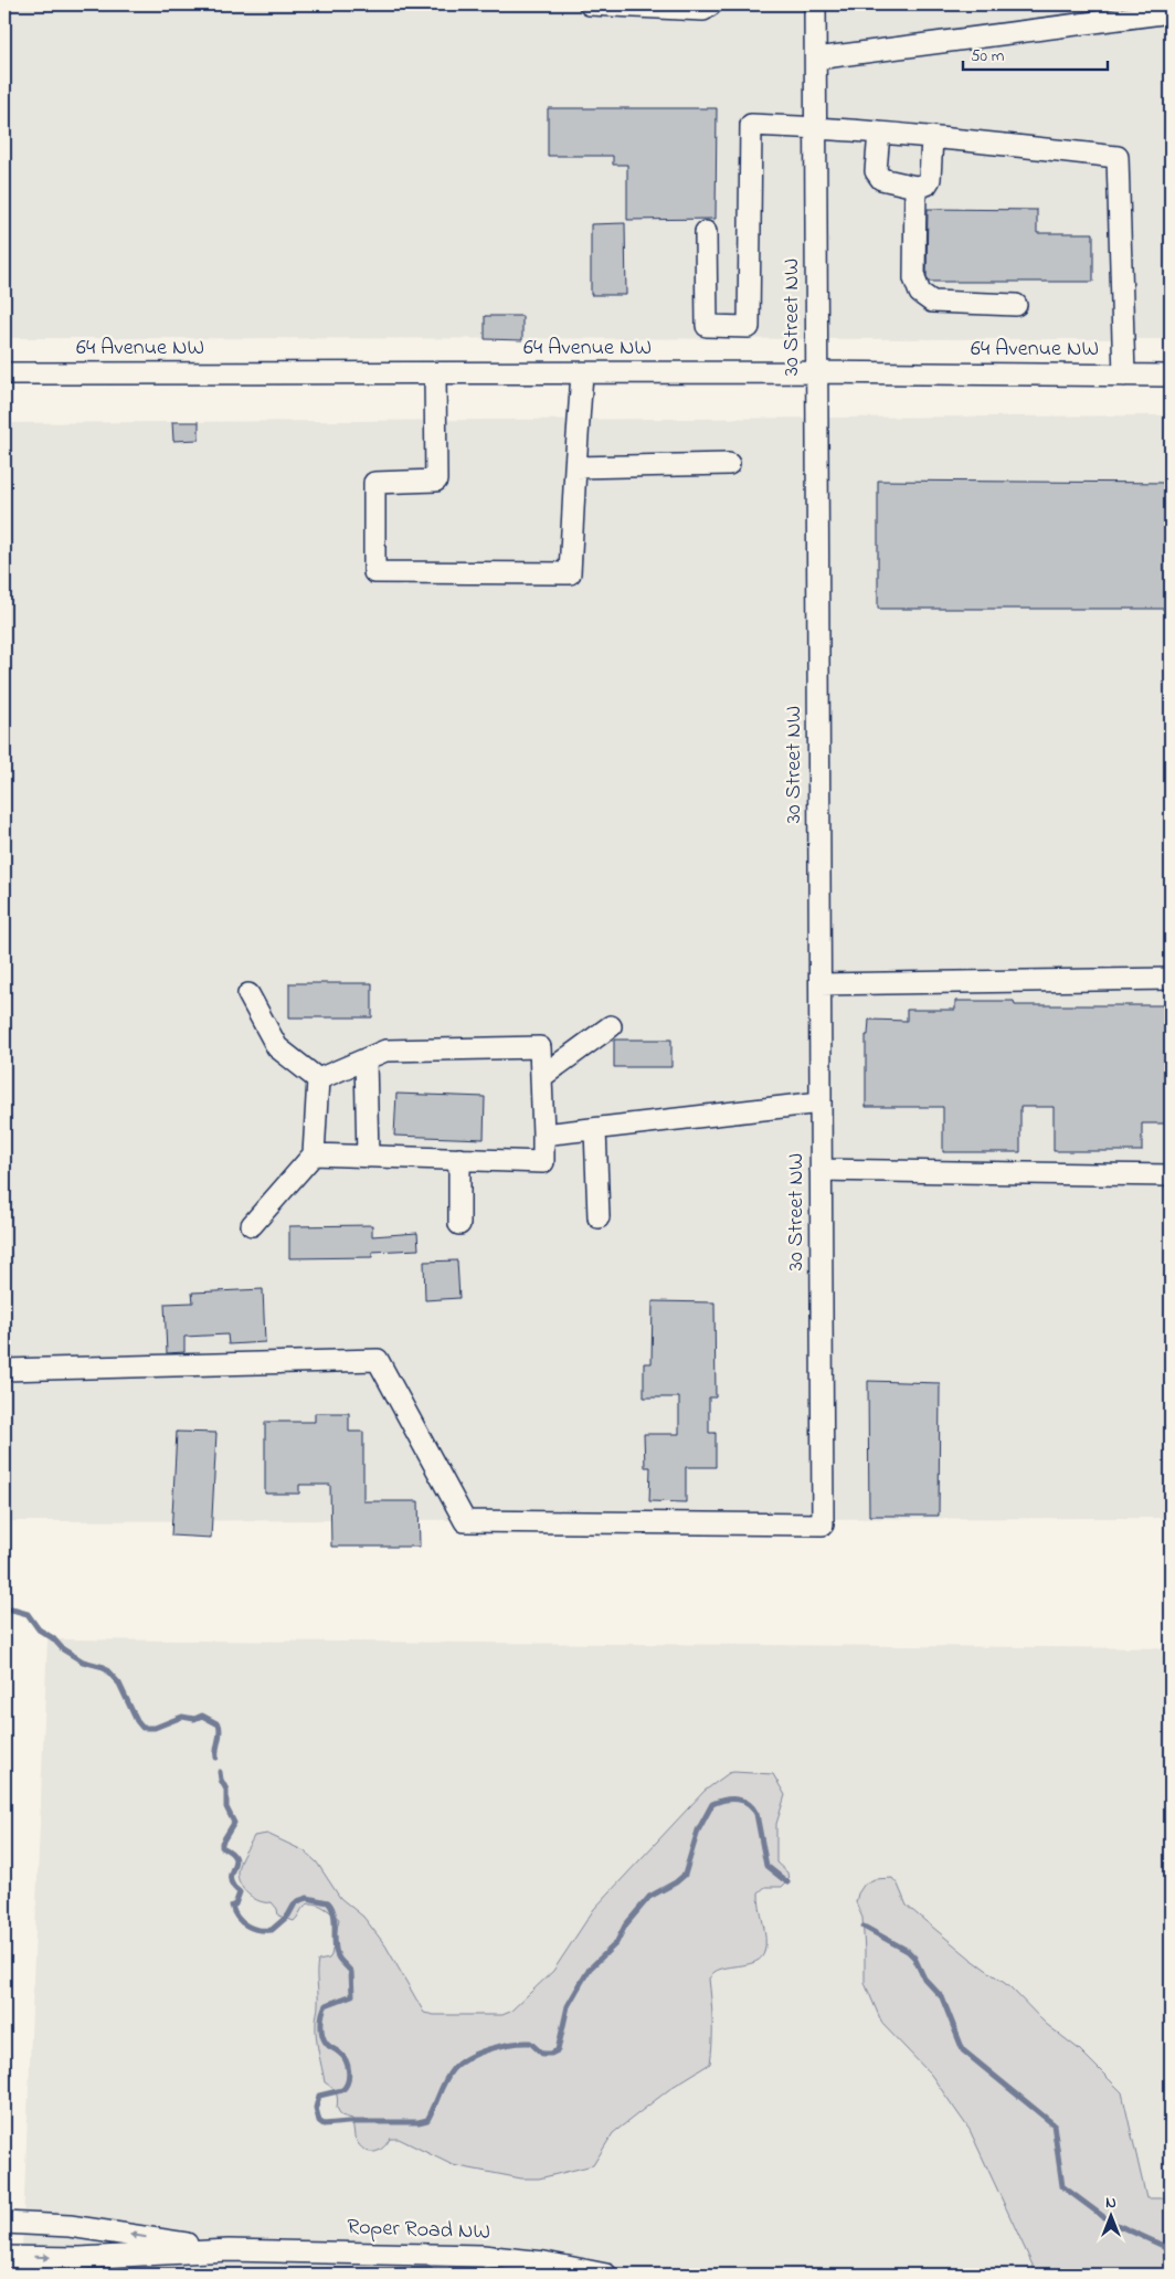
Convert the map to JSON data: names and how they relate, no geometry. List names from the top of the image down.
{
  "streets": {
    "street": ["30 Street NW", "64 Avenue NW", "Roper Road NW"]
  },
  "crossings": [
    ["30 Street NW", "64 Avenue NW"]
  ],
  "scale_bar": "50 m",
  "north": "top"
}
